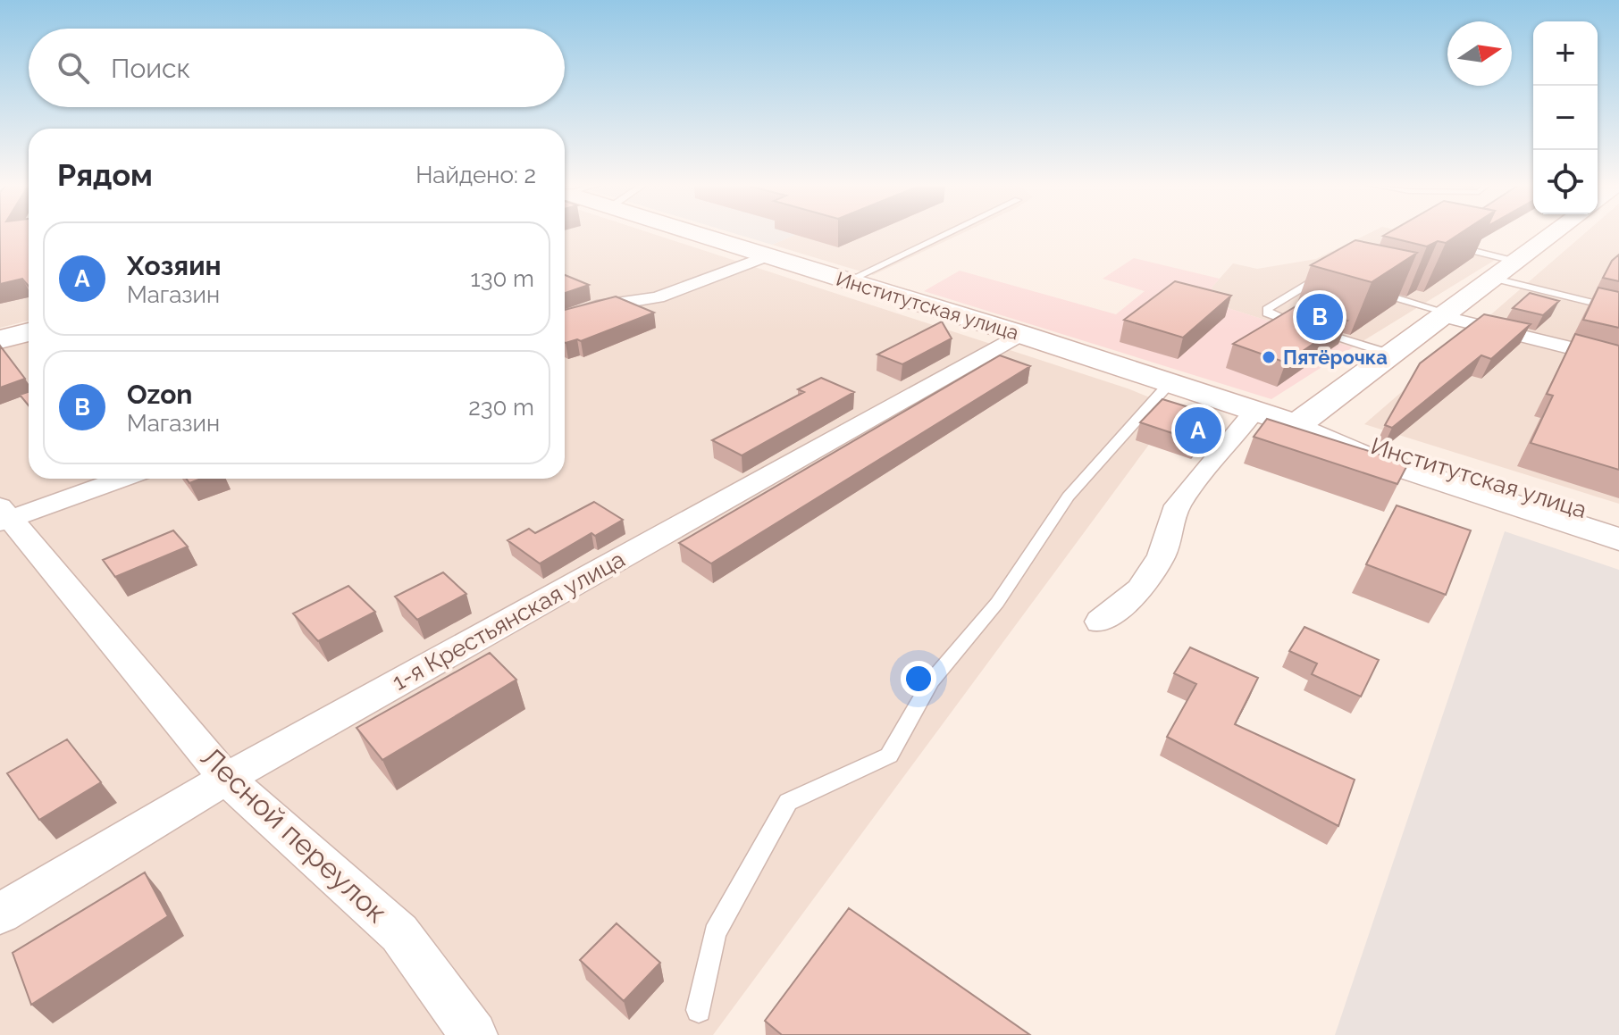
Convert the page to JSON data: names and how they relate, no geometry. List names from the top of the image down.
{
  "streets": {
    "main road": ["Институтская улица"],
    "street": ["1-я Крестьянская улица", "Лесной переулок"]
  },
  "crossings": [
    ["Институтская улица", "1-я Крестьянская улица"],
    ["1-я Крестьянская улица", "Лесной переулок"]
  ],
  "places": ["Пятёрочка"],
  "north": "right",
  "page": {
    "map_buttons": ["+", "−"],
    "search": "Поиск",
    "heading": ["Рядом", "Найдено: 2"],
    "list": [
      {
        "mark": "A",
        "name": "Хозяин",
        "note": "Магазин",
        "value": "130 m"
      },
      {
        "mark": "B",
        "name": "Ozon",
        "note": "Магазин",
        "value": "230 m"
      }
    ],
    "pins": ["B", "A"]
  }
}
